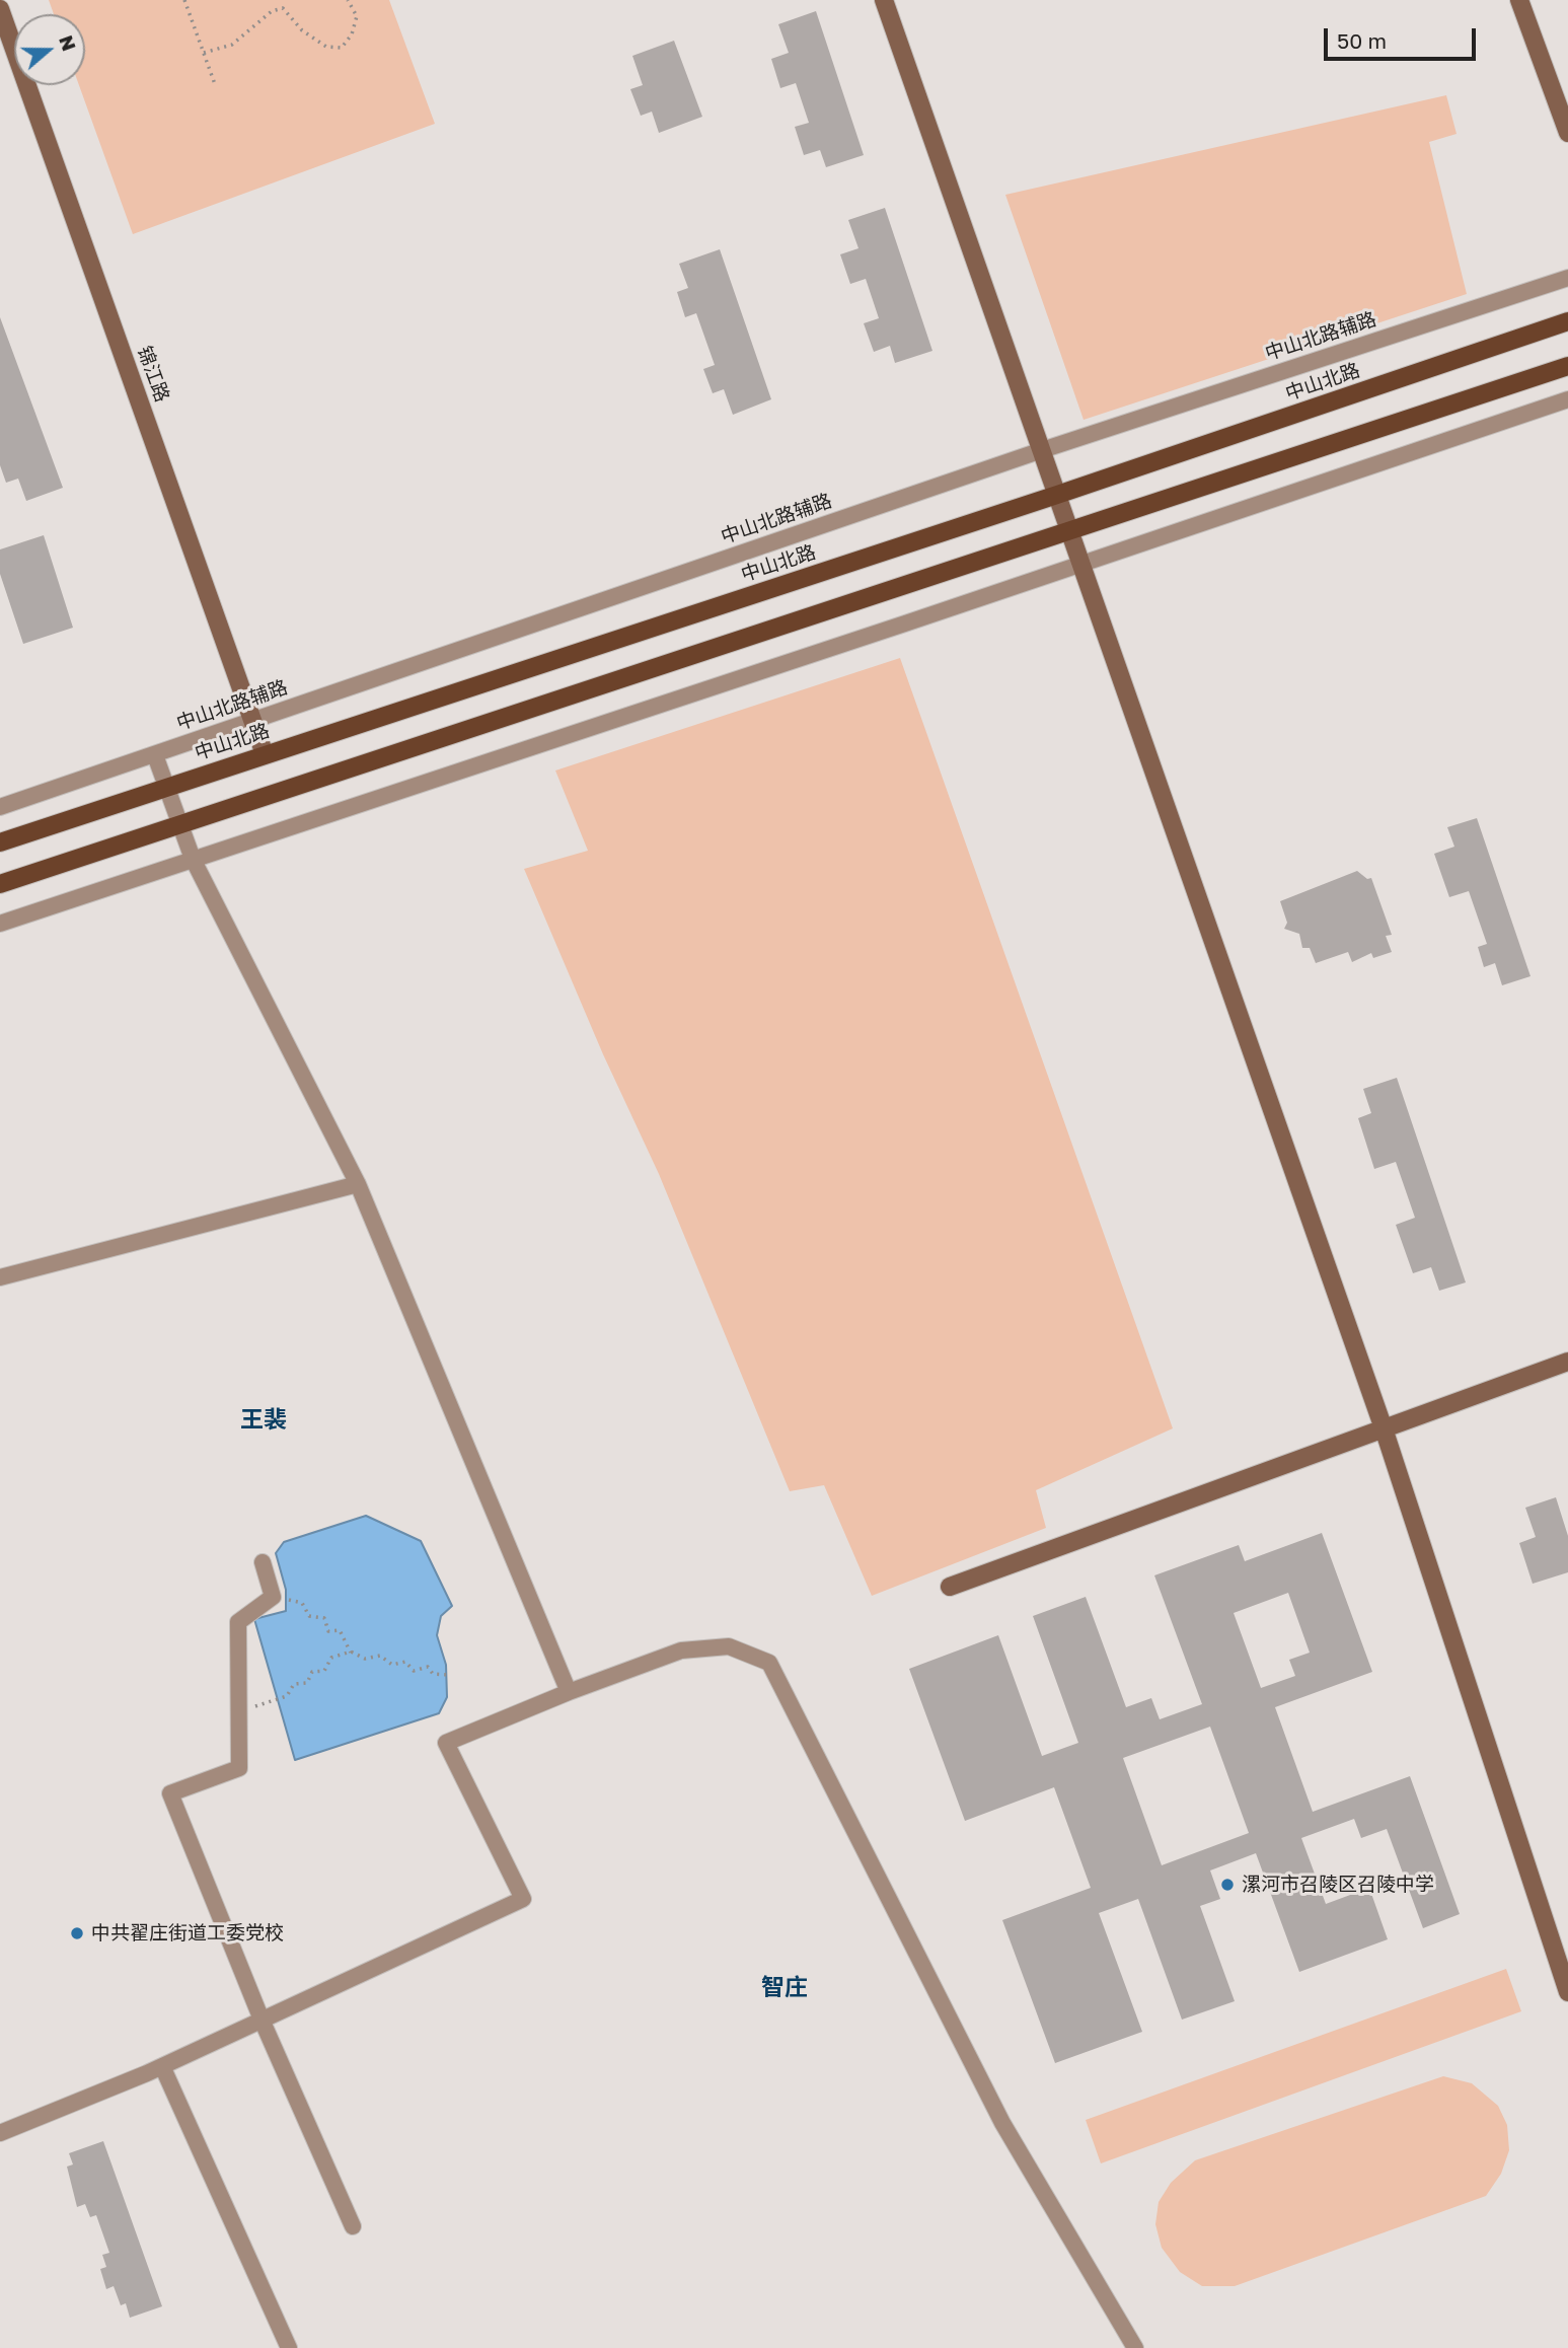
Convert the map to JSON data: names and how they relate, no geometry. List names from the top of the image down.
{
  "streets": {
    "main road": ["中山北路"],
    "street": ["中山北路辅路", "锦江路"]
  },
  "crossings": [
    ["中山北路辅路", "锦江路"],
    ["锦江路", "中山北路"]
  ],
  "districts": ["王裴", "智庄"],
  "places": ["漯河市召陵区召陵中学", "中共翟庄街道工委党校"],
  "scale_bar": "50 m",
  "north": "right"
}
